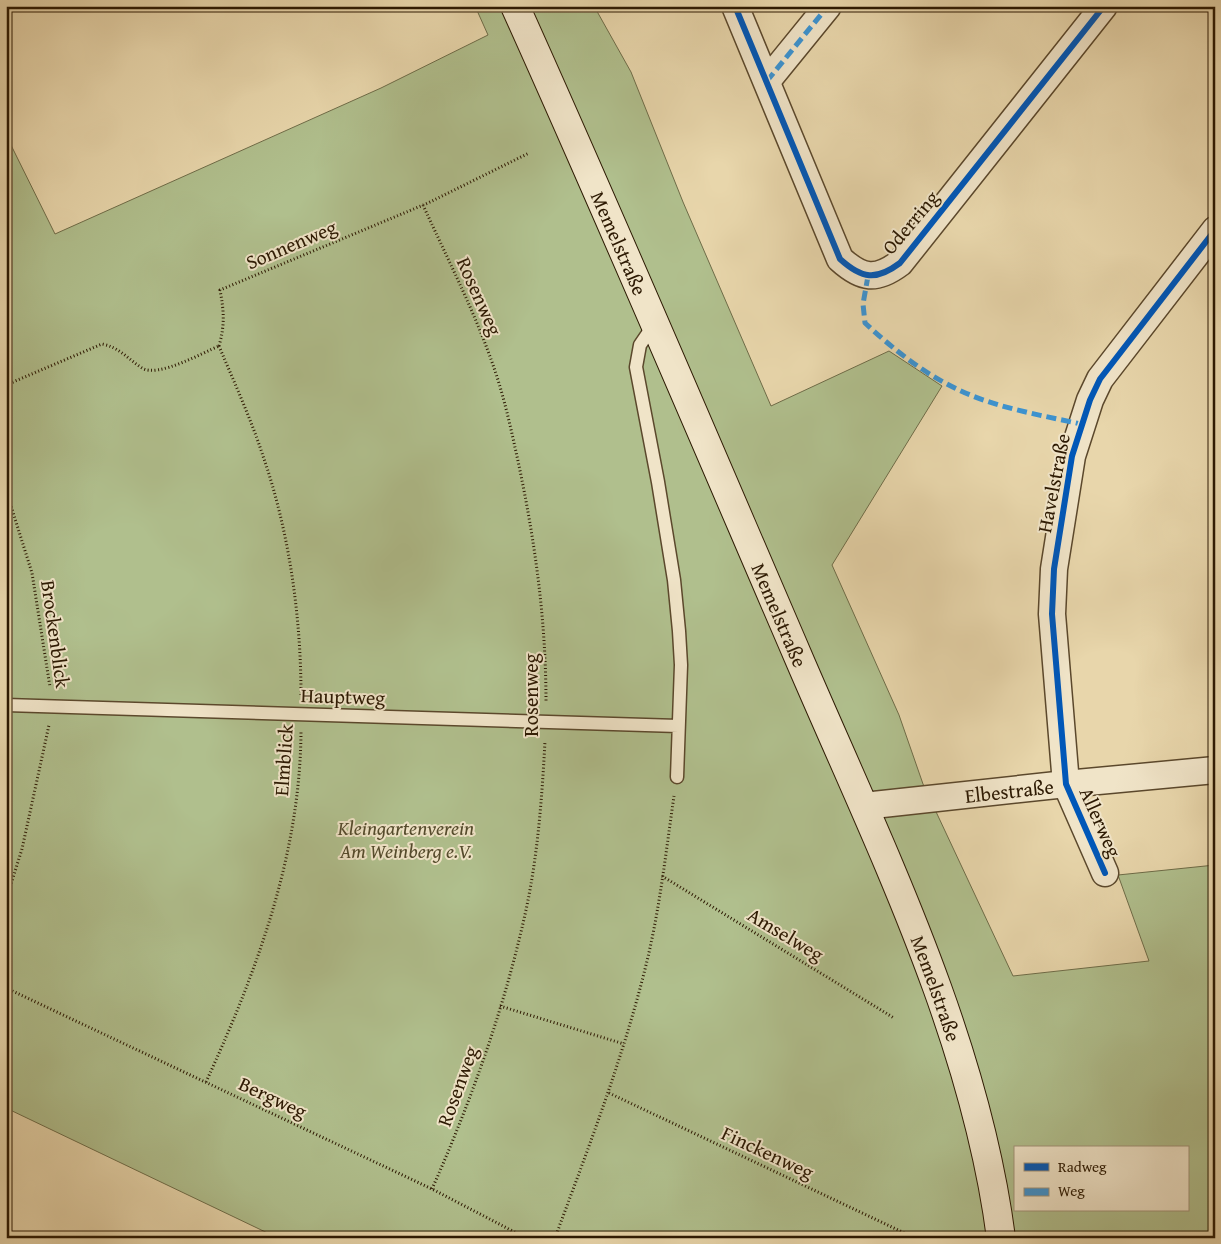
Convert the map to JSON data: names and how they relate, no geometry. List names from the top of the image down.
{
  "streets": {
    "main road": ["Memelstraße"],
    "street": [
      "Oderring",
      "Havelstraße",
      "Elbestraße",
      "Allerweg"
    ],
    "lane": ["Hauptweg"],
    "path": [
      "Sonnenweg",
      "Rosenweg",
      "Brockenblick",
      "Elmblick",
      "Amselweg",
      "Bergweg",
      "Finckenweg"
    ]
  },
  "crossings": [
    ["Memelstraße", "Elbestraße"],
    ["Sonnenweg", "Rosenweg"],
    ["Sonnenweg", "Elmblick"],
    ["Rosenweg", "Hauptweg"],
    ["Rosenweg", "Bergweg"],
    ["Havelstraße", "Elbestraße"],
    ["Havelstraße", "Allerweg"],
    ["Brockenblick", "Hauptweg"],
    ["Hauptweg", "Elmblick"],
    ["Elmblick", "Bergweg"],
    ["Elbestraße", "Allerweg"]
  ],
  "parks": ["Kleingartenverein Am Weinberg e.V."],
  "legend": ["Radweg", "Weg"]
}
